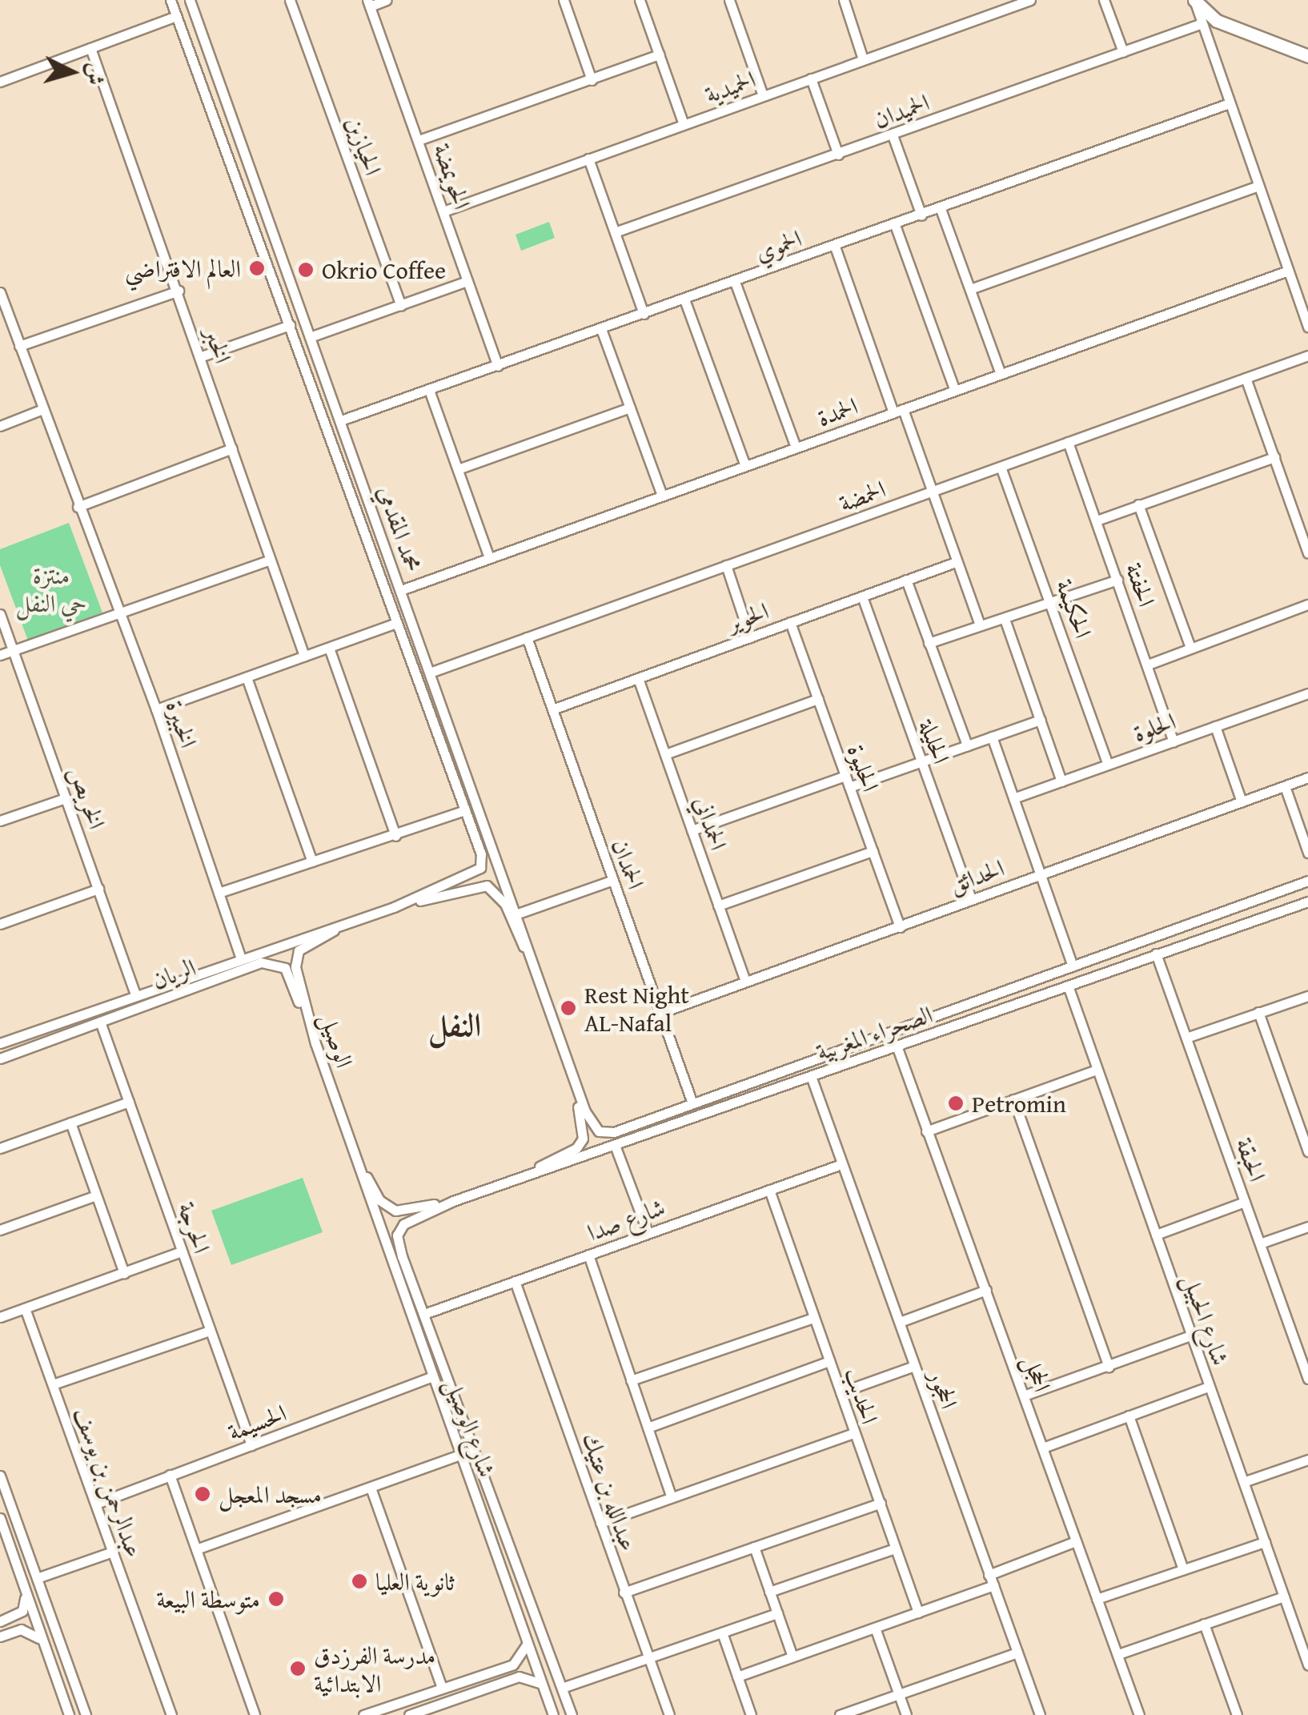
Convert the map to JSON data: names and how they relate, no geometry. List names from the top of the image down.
{
  "streets": {
    "street": [
      "الحميدية",
      "الحميدان",
      "الحيازين",
      "الحويمضة",
      "الحموي",
      "الخبر",
      "الحمدة",
      "الحمضة",
      "محمد المقدمي",
      "الحفتة",
      "الحكيمة",
      "الحوير",
      "الخبيرة",
      "الحلوة",
      "الحليلة",
      "الحليوة",
      "الخريص",
      "الحمداني",
      "الحمدان",
      "الحدائق",
      "الريان",
      "الصحراء المغربية",
      "الوصيل",
      "الحبقة",
      "شارع صدا",
      "الحرجة",
      "شارع الحبيل",
      "الحجل",
      "الحجور",
      "الحديب",
      "الحسيمة",
      "شارع الوصيل",
      "عبدالرحمن بن يوسف",
      "عبدالله بن عتيك"
    ]
  },
  "crossings": [
    ["الحميدية", "الحويمضة"],
    ["الحويمضة", "الحموي"],
    ["الحموي", "محمد المقدمي"],
    ["الحمدة", "محمد المقدمي"],
    ["الحمضة", "محمد المقدمي"],
    ["الحمضة", "الحفتة"],
    ["الحمضة", "الحكيمة"],
    ["الحمضة", "الحمدان"],
    ["محمد المقدمي", "الريان"],
    ["محمد المقدمي", "الصحراء المغربية"],
    ["الحفتة", "الحلوة"],
    ["الحكيمة", "الحلوة"],
    ["الحوير", "الحليلة"],
    ["الحوير", "الحليوة"],
    ["الحوير", "الحمداني"],
    ["الحوير", "الحمدان"],
    ["الخبيرة", "الريان"],
    ["الحليلة", "الحدائق"],
    ["الحليوة", "الحدائق"],
    ["الخريص", "الريان"],
    ["الحمداني", "الحدائق"],
    ["الحمدان", "الحدائق"],
    ["الحمدان", "الصحراء المغربية"],
    ["الريان", "الوصيل"],
    ["الريان", "الحرجة"],
    ["الصحراء المغربية", "الحبقة"],
    ["الصحراء المغربية", "شارع الحبيل"],
    ["الصحراء المغربية", "الحجل"],
    ["الصحراء المغربية", "الحجور"],
    ["الصحراء المغربية", "شارع الوصيل"],
    ["الوصيل", "شارع الوصيل"],
    ["شارع صدا", "الحجور"],
    ["شارع صدا", "الحديب"],
    ["شارع صدا", "شارع الوصيل"],
    ["شارع صدا", "عبدالله بن عتيك"],
    ["الحرجة", "الحسيمة"],
    ["الحسيمة", "شارع الوصيل"],
    ["الحسيمة", "عبدالرحمن بن يوسف"]
  ],
  "districts": ["النفل"],
  "parks": ["منتزة حي النفل"],
  "places": [
    "العالم الافتراضي",
    "Okrio Coffee",
    "Rest Night AL-Nafal",
    "Petromin",
    "مسجد المعجل",
    "ثانوية العليا",
    "متوسطة البيعة",
    "مدرسة الفرزدق الابتدائية"
  ],
  "north": "right"
}
